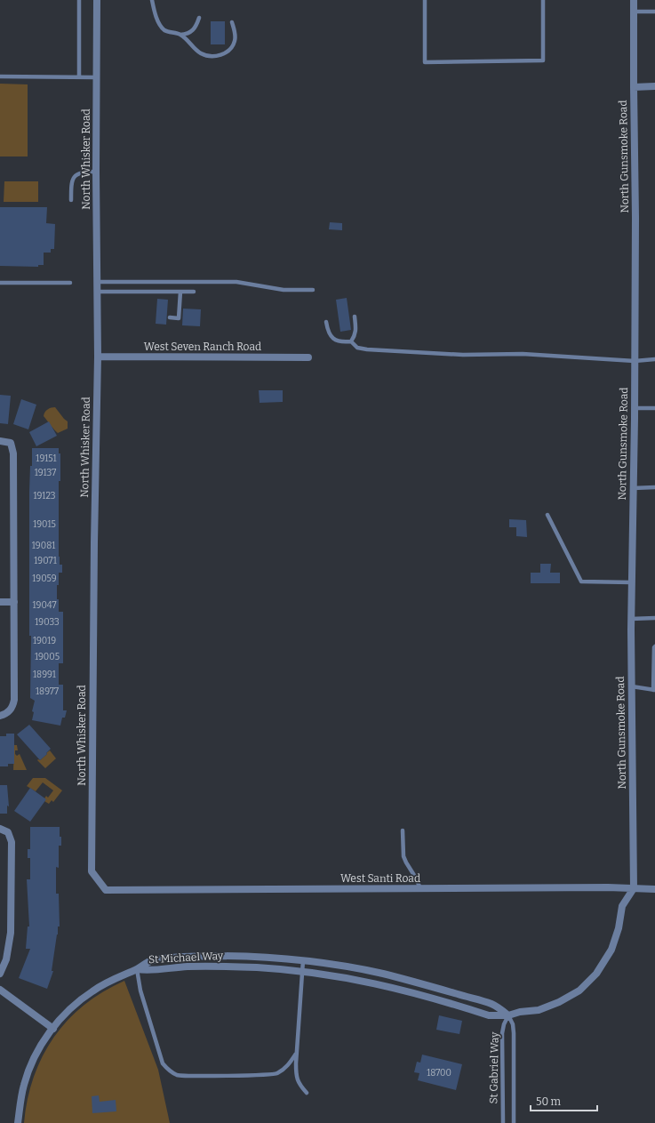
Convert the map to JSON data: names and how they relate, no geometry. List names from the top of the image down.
{
  "streets": {
    "street": [
      "North Gunsmoke Road",
      "North Whisker Road",
      "West Seven Ranch Road",
      "West Santi Road",
      "St Michael Way"
    ],
    "lane": ["St Gabriel Way"]
  },
  "crossings": [
    ["North Gunsmoke Road", "West Santi Road"],
    ["North Gunsmoke Road", "St Michael Way"],
    ["North Whisker Road", "West Seven Ranch Road"],
    ["North Whisker Road", "West Santi Road"],
    ["West Santi Road", "St Michael Way"],
    ["St Michael Way", "St Gabriel Way"]
  ],
  "house_numbers": [
    "19151",
    "19137",
    "19123",
    "19015",
    "19081",
    "19071",
    "19059",
    "19047",
    "19033",
    "19019",
    "19005",
    "18991",
    "18977",
    "18700"
  ],
  "scale_bar": "50 m"
}
